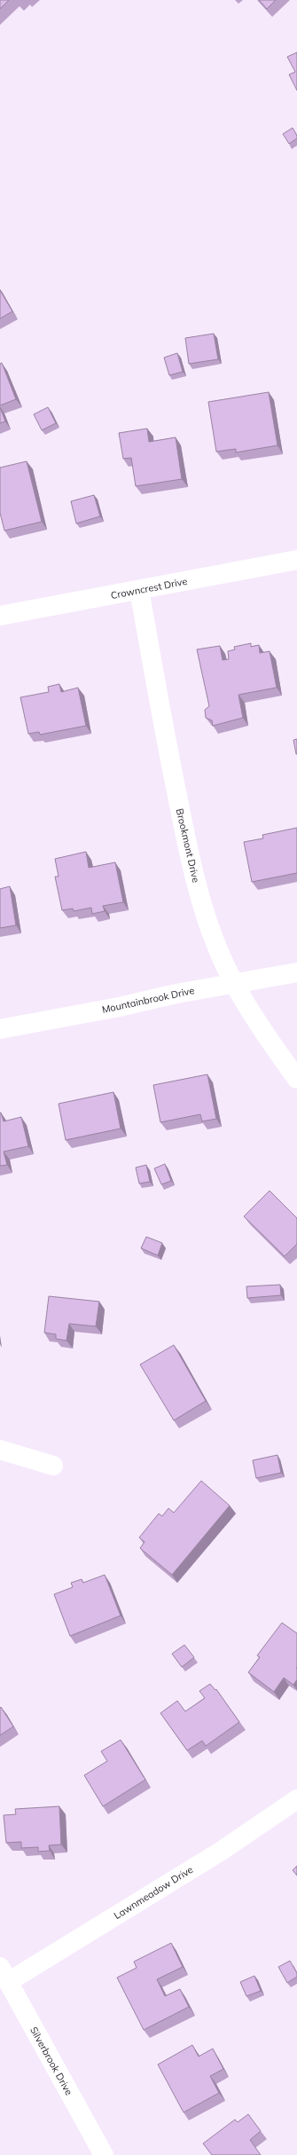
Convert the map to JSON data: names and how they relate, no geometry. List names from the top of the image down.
{
  "streets": {
    "street": [
      "Crowncrest Drive",
      "Brookmont Drive",
      "Mountainbrook Drive",
      "Lawnmeadow Drive",
      "Silverbrook Drive"
    ]
  },
  "crossings": [
    ["Crowncrest Drive", "Brookmont Drive"],
    ["Brookmont Drive", "Mountainbrook Drive"],
    ["Lawnmeadow Drive", "Silverbrook Drive"]
  ]
}
